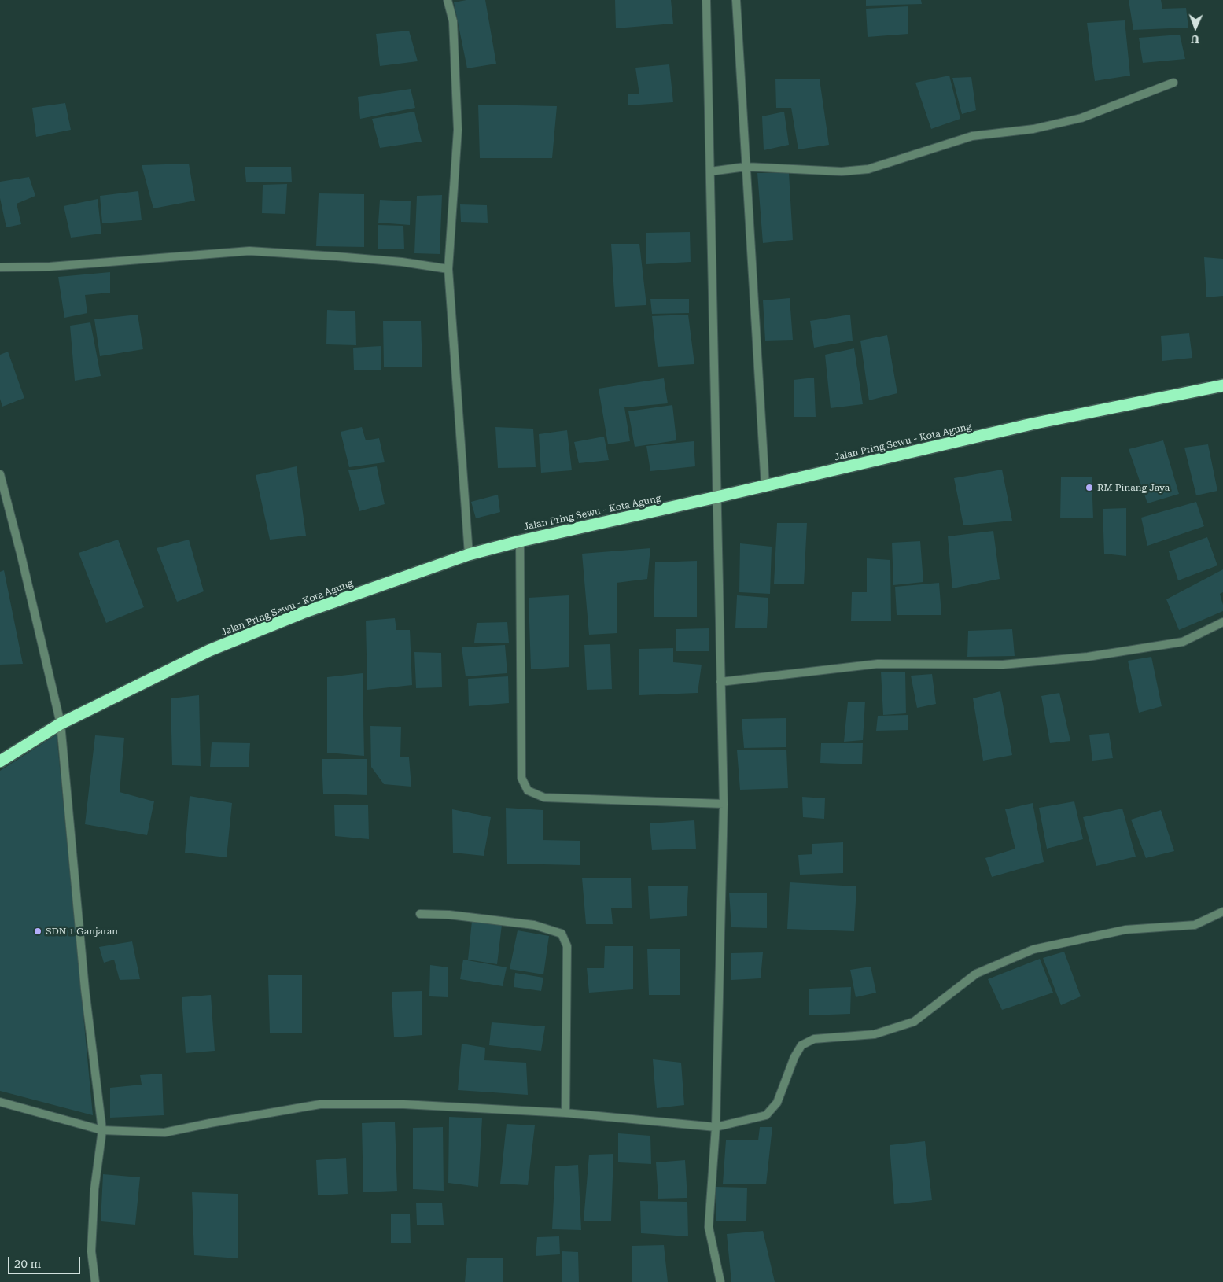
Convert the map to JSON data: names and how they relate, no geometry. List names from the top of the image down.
{
  "streets": {
    "highway": ["Jalan Pring Sewu - Kota Agung"]
  },
  "places": ["RM Pinang Jaya", "SDN 1 Ganjaran"],
  "scale_bar": "20 m",
  "north": "bottom"
}
